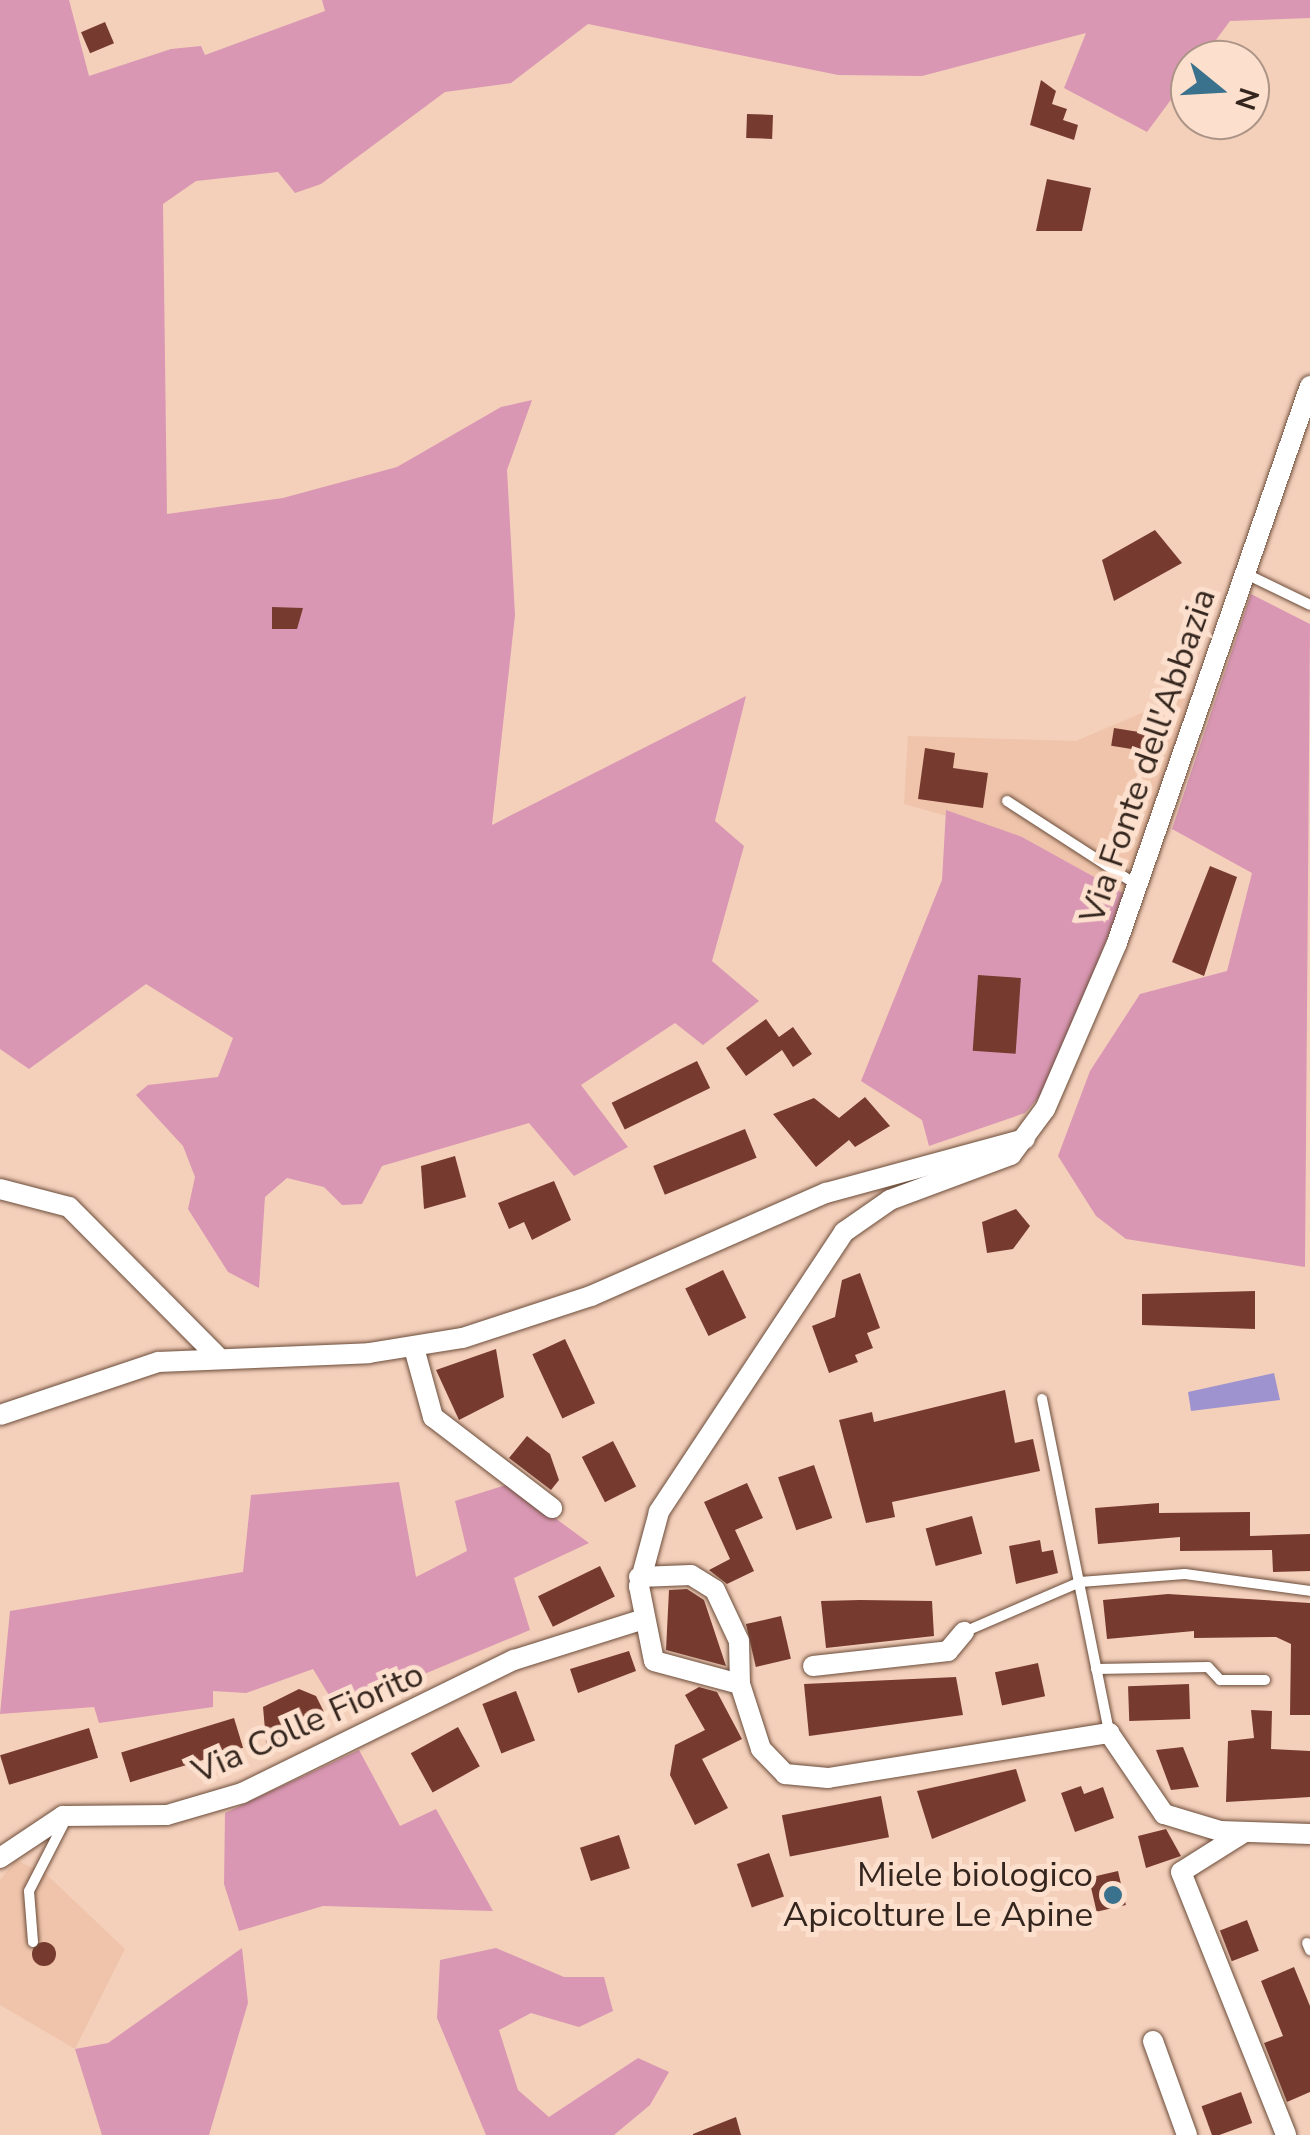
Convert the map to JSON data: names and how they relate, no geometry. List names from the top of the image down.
{
  "streets": {
    "street": ["Via Fonte dell'Abbazia", "Via Colle Fiorito"]
  },
  "places": ["Miele biologico Apicolture Le Apine"],
  "north": "right"
}
